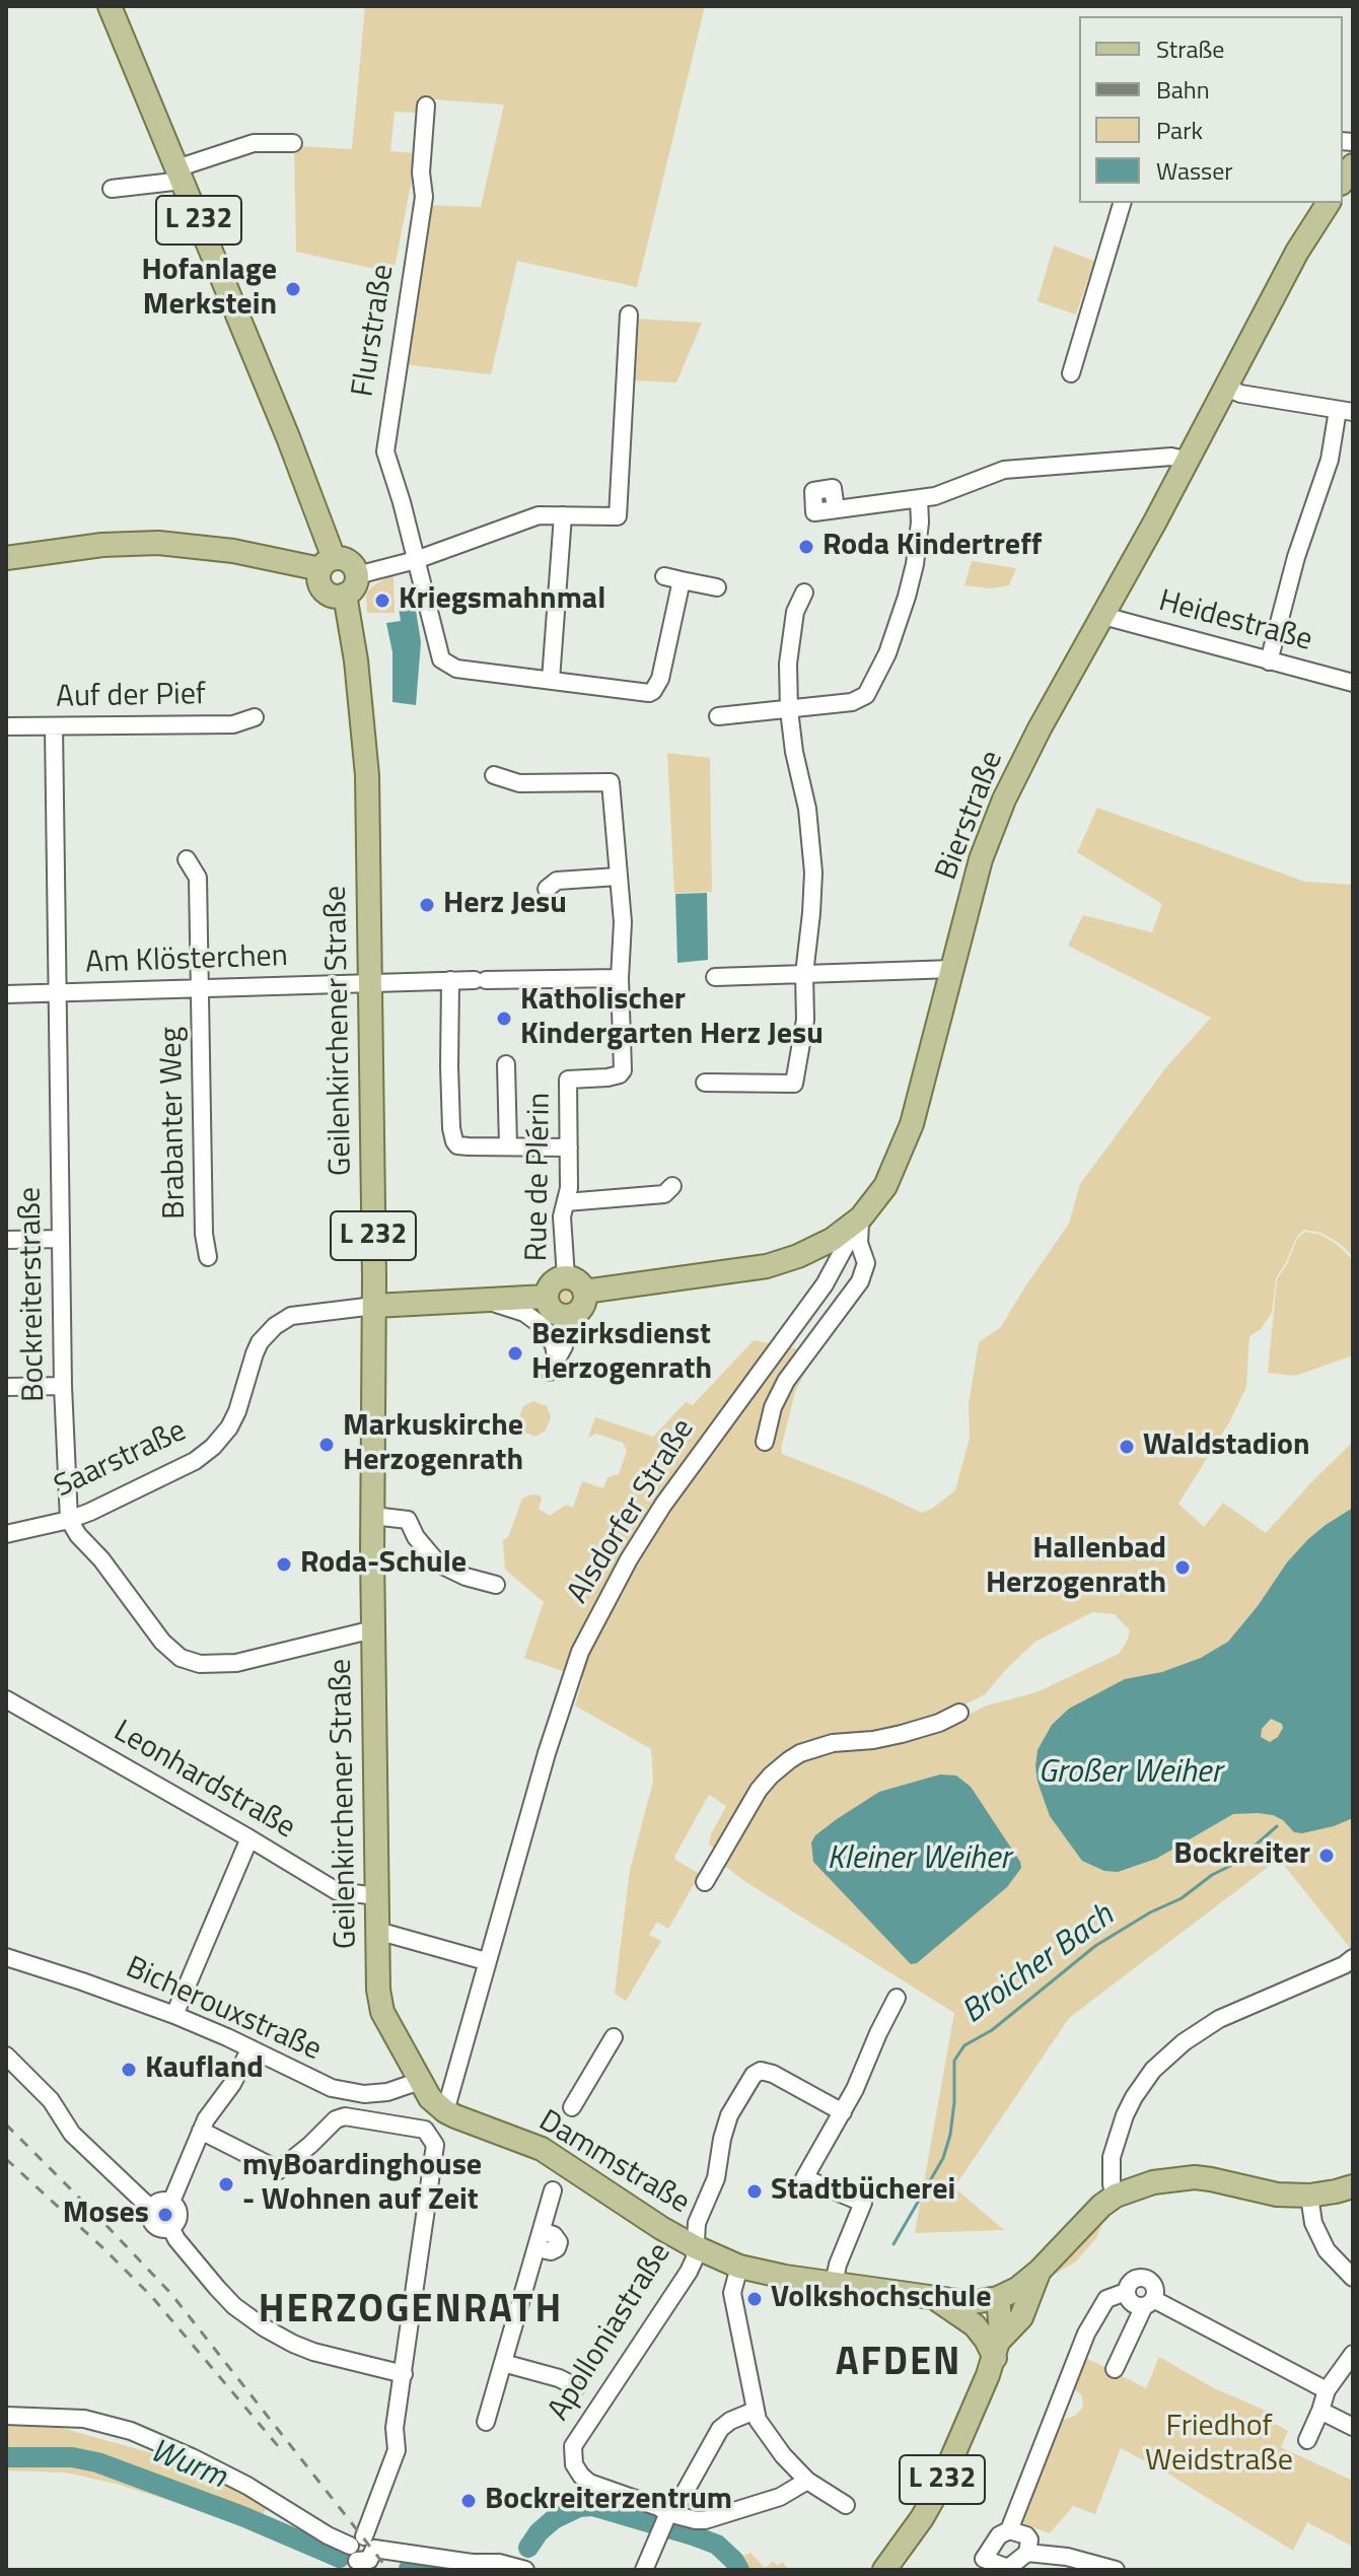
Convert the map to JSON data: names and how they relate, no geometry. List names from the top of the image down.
{
  "streets": {
    "main road": [
      "L 232",
      "Bierstraße",
      "Geilenkirchener Straße",
      "Dammstraße"
    ],
    "street": [
      "Flurstraße",
      "Heidestraße",
      "Auf der Pief",
      "Am Klösterchen",
      "Brabanter Weg",
      "Rue de Plérin",
      "Bockreiterstraße",
      "Saarstraße",
      "Alsdorfer Straße",
      "Leonhardstraße",
      "Bicherouxstraße",
      "Apolloniastraße"
    ]
  },
  "crossings": [
    ["L 232", "Geilenkirchener Straße"],
    ["L 232", "Dammstraße"],
    ["L 232", "Apolloniastraße"],
    ["Heidestraße", "Bierstraße"],
    ["Auf der Pief", "Bockreiterstraße"],
    ["Bierstraße", "Rue de Plérin"],
    ["Bierstraße", "Alsdorfer Straße"],
    ["Am Klösterchen", "Geilenkirchener Straße"],
    ["Am Klösterchen", "Brabanter Weg"],
    ["Am Klösterchen", "Rue de Plérin"],
    ["Am Klösterchen", "Bockreiterstraße"],
    ["Geilenkirchener Straße", "Saarstraße"],
    ["Geilenkirchener Straße", "Leonhardstraße"],
    ["Geilenkirchener Straße", "Bicherouxstraße"],
    ["Geilenkirchener Straße", "Dammstraße"],
    ["Bockreiterstraße", "Saarstraße"],
    ["Alsdorfer Straße", "Dammstraße"],
    ["Bicherouxstraße", "Dammstraße"],
    ["Dammstraße", "Apolloniastraße"]
  ],
  "districts": ["HERZOGENRATH", "AFDEN"],
  "water": [
    "Großer Weiher",
    "Kleiner Weiher",
    "Broicher Bach",
    "Wurm"
  ],
  "parks": ["Friedhof Weidstraße"],
  "places": [
    "Hofanlage Merkstein",
    "Roda Kindertreff",
    "Kriegsmahnmal",
    "Herz Jesu",
    "Katholischer Kindergarten Herz Jesu",
    "Bezirksdienst Herzogenrath",
    "Markuskirche Herzogenrath",
    "Waldstadion",
    "Roda-Schule",
    "Hallenbad Herzogenrath",
    "Bockreiter",
    "Kaufland",
    "myBoardinghouse - Wohnen auf Zeit",
    "Stadtbücherei",
    "Moses",
    "Volkshochschule",
    "Bockreiterzentrum"
  ],
  "legend": [
    "Straße",
    "Bahn",
    "Park",
    "Wasser"
  ]
}
